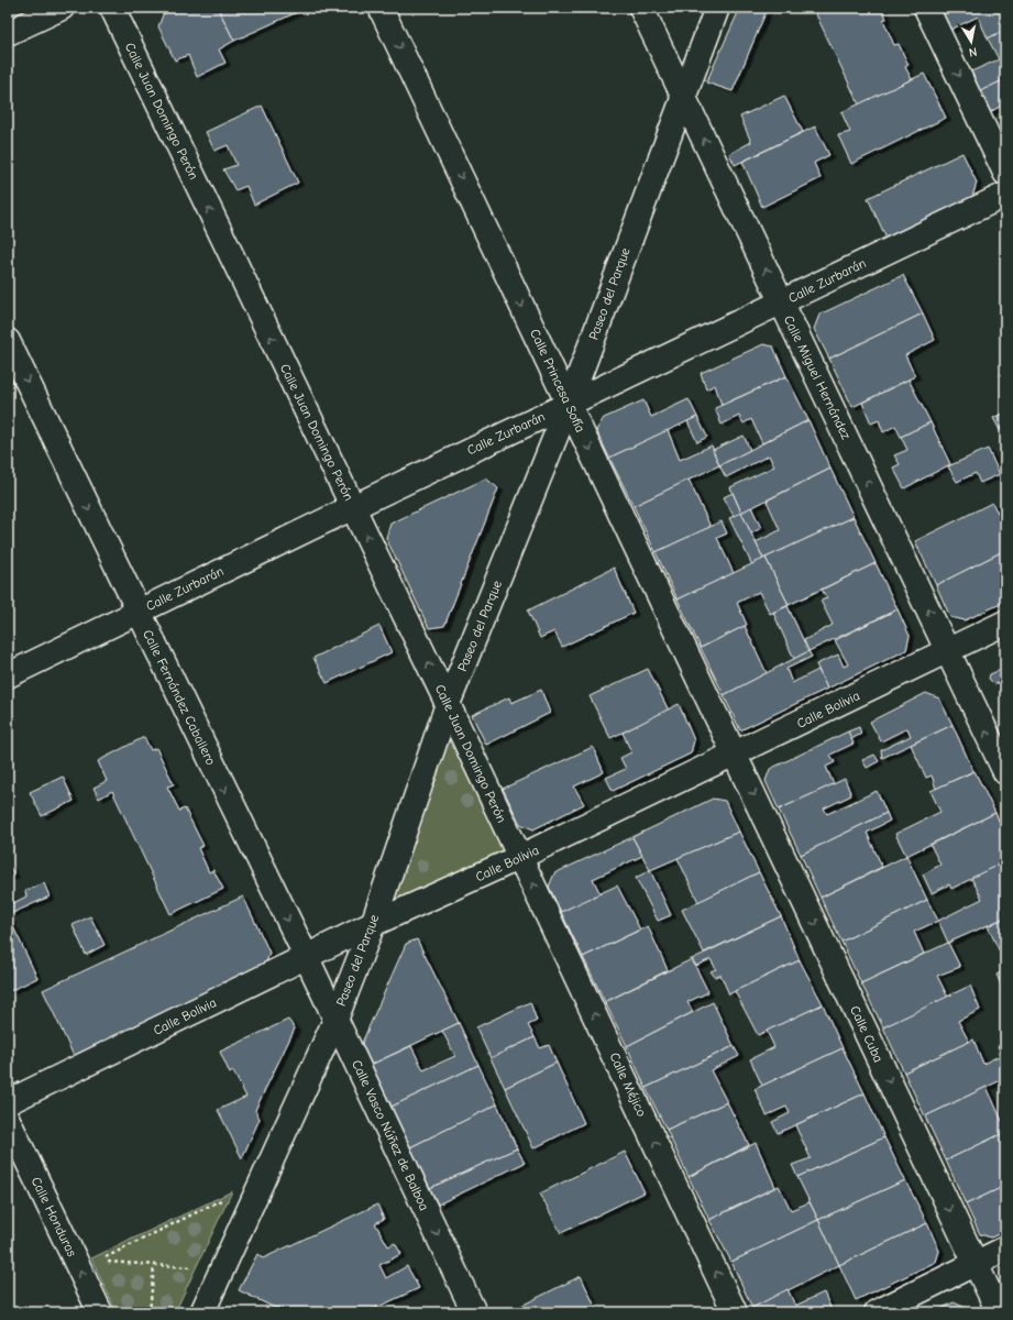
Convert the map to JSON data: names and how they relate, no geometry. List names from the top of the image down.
{
  "streets": {
    "street": [
      "Calle Juan Domingo Perón",
      "Calle Zurbarán",
      "Paseo del Parque",
      "Calle Miguel Hernández",
      "Calle Princesa Sofía",
      "Calle Fernández Caballero",
      "Calle Bolivia",
      "Calle Cuba",
      "Calle Méjico",
      "Calle Vasco Núñez de Balboa",
      "Calle Honduras"
    ]
  },
  "crossings": [
    ["Calle Juan Domingo Perón", "Calle Zurbarán"],
    ["Calle Juan Domingo Perón", "Paseo del Parque"],
    ["Calle Juan Domingo Perón", "Calle Bolivia"],
    ["Calle Juan Domingo Perón", "Calle Méjico"],
    ["Calle Zurbarán", "Paseo del Parque"],
    ["Calle Zurbarán", "Calle Miguel Hernández"],
    ["Calle Zurbarán", "Calle Princesa Sofía"],
    ["Calle Zurbarán", "Calle Fernández Caballero"],
    ["Paseo del Parque", "Calle Miguel Hernández"],
    ["Paseo del Parque", "Calle Princesa Sofía"],
    ["Paseo del Parque", "Calle Bolivia"],
    ["Paseo del Parque", "Calle Vasco Núñez de Balboa"],
    ["Calle Miguel Hernández", "Calle Bolivia"],
    ["Calle Princesa Sofía", "Calle Bolivia"],
    ["Calle Princesa Sofía", "Calle Cuba"],
    ["Calle Fernández Caballero", "Calle Bolivia"],
    ["Calle Fernández Caballero", "Calle Vasco Núñez de Balboa"],
    ["Calle Bolivia", "Calle Cuba"],
    ["Calle Bolivia", "Calle Méjico"],
    ["Calle Bolivia", "Calle Vasco Núñez de Balboa"]
  ],
  "one_way": [
    "Calle Juan Domingo Perón",
    "Calle Miguel Hernández",
    "Calle Princesa Sofía",
    "Calle Fernández Caballero",
    "Calle Cuba",
    "Calle Méjico",
    "Calle Vasco Núñez de Balboa"
  ],
  "north": "bottom"
}
